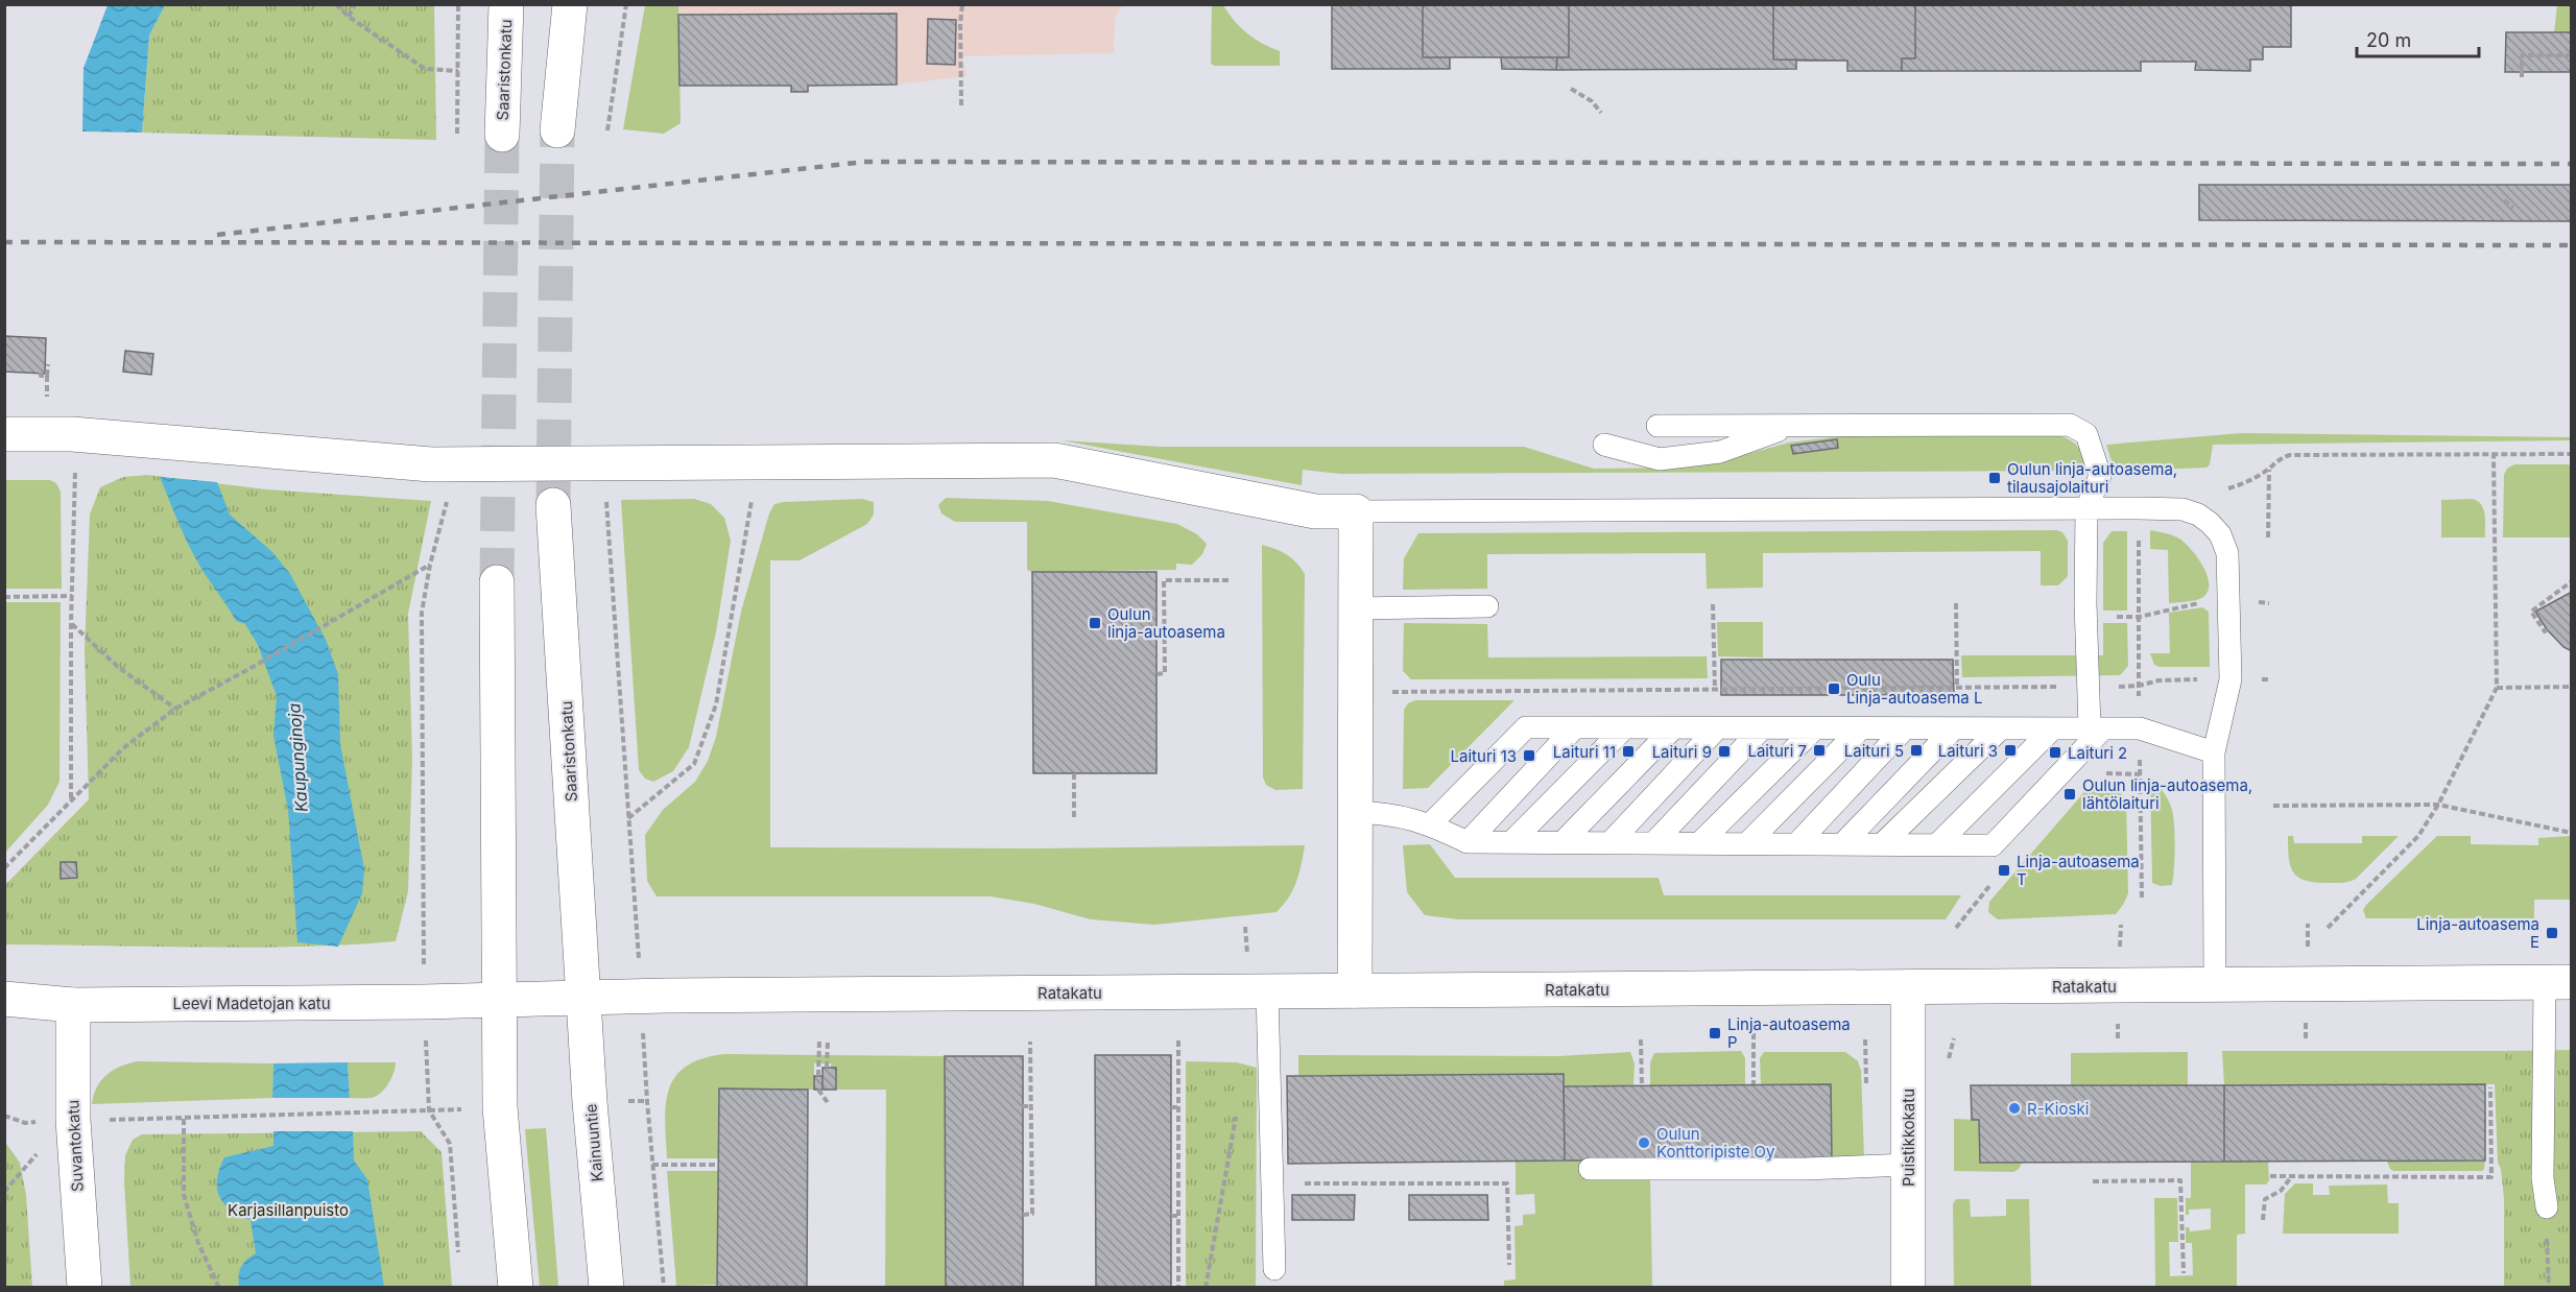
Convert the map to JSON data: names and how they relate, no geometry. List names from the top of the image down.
{
  "streets": {
    "street": [
      "Saaristonkatu",
      "Ratakatu",
      "Leevi Madetojan katu",
      "Puistikkokatu",
      "Kainuuntie",
      "Suvantokatu"
    ]
  },
  "crossings": [
    ["Saaristonkatu", "Ratakatu"],
    ["Saaristonkatu", "Kainuuntie"],
    ["Ratakatu", "Leevi Madetojan katu"],
    ["Ratakatu", "Puistikkokatu"],
    ["Ratakatu", "Kainuuntie"],
    ["Leevi Madetojan katu", "Suvantokatu"]
  ],
  "water": ["Kaupunginoja"],
  "parks": ["Karjasillanpuisto"],
  "places": {
    "transit": [
      "Oulun linja-autoasema, tilausajolaituri",
      "Oulun linja-autoasema",
      "Oulu Linja-autoasema L",
      "Laituri 7",
      "Laituri 5",
      "Laituri 3",
      "Laituri 11",
      "Laituri 9",
      "Laituri 2",
      "Laituri 13",
      "Oulun linja-autoasema, lähtölaituri",
      "Linja-autoasema T",
      "Linja-autoasema E",
      "Linja-autoasema P"
    ],
    "other": ["R-Kioski", "Oulun Konttoripiste Oy"]
  },
  "scale_bar": "20 m"
}
